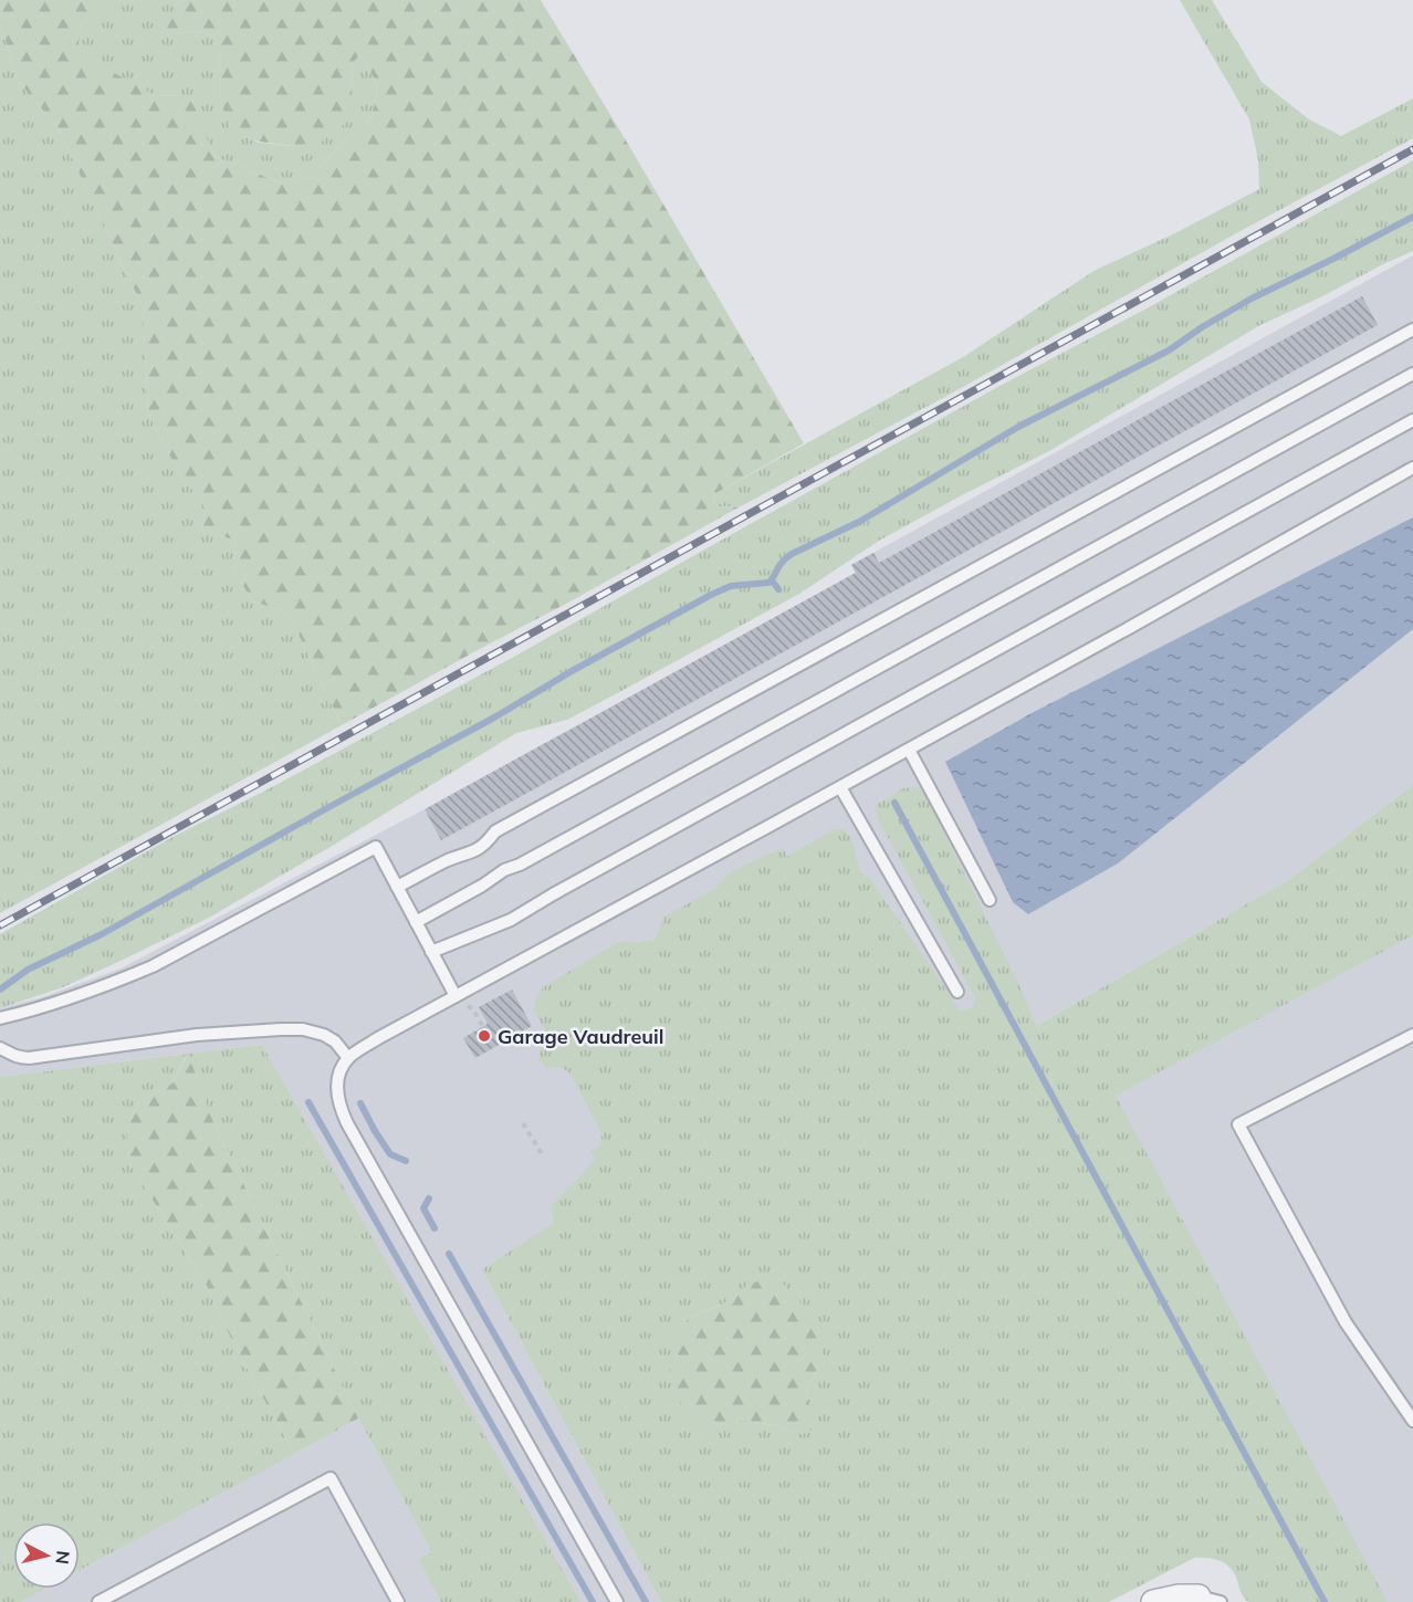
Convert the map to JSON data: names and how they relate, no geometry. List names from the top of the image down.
{
  "places": ["Garage Vaudreuil"],
  "north": "right"
}
